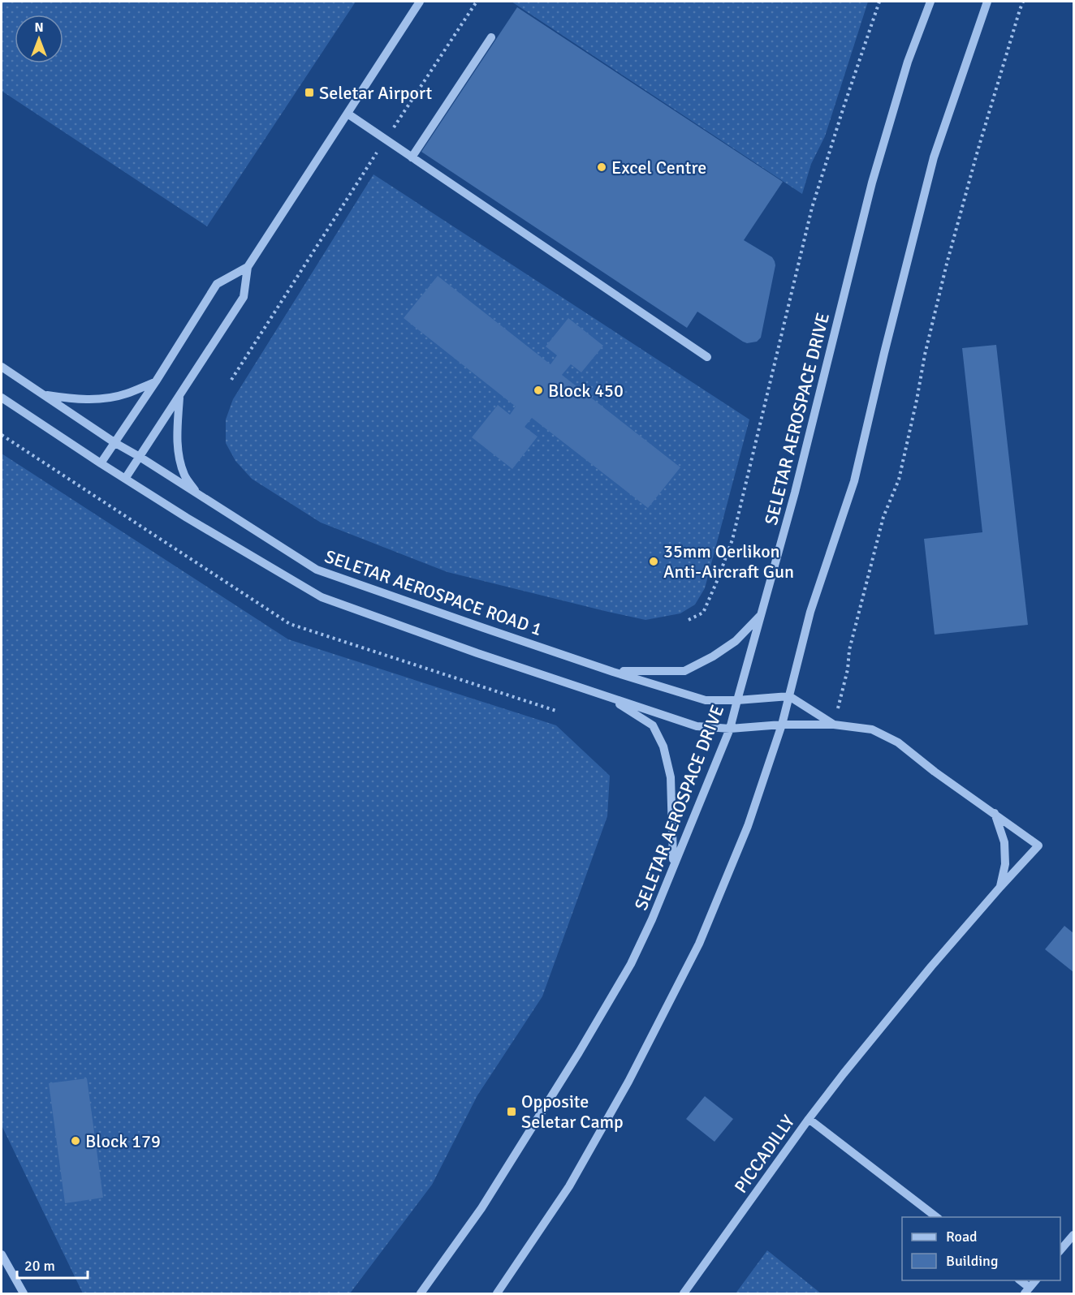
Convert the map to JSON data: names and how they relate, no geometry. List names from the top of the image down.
{
  "streets": {
    "street": ["SELETAR AEROSPACE DRIVE", "SELETAR AEROSPACE ROAD 1", "PICCADILLY"]
  },
  "crossings": [
    ["SELETAR AEROSPACE DRIVE", "SELETAR AEROSPACE ROAD 1"]
  ],
  "places": {
    "transit": ["Seletar Airport", "Opposite Seletar Camp"],
    "other": [
      "Excel Centre",
      "Block 450",
      "35mm Oerlikon Anti-Aircraft Gun",
      "Block 179"
    ]
  },
  "legend": ["Road", "Building"],
  "scale_bar": "20 m",
  "north": "top"
}
